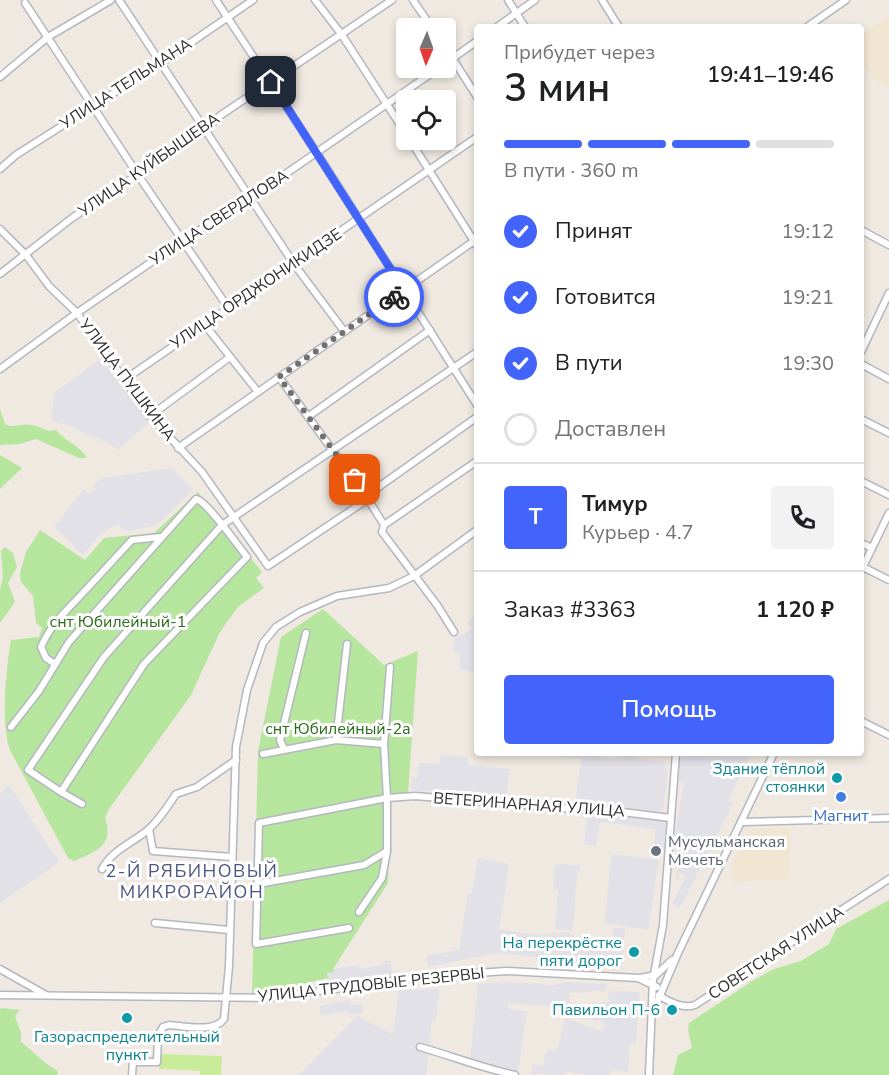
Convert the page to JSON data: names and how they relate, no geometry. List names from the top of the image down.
{
  "streets": {
    "street": [
      "УЛИЦА ТЕЛЬМАНА",
      "УЛИЦА КУЙБЫШЕВА",
      "УЛИЦА СВЕРДЛОВА",
      "УЛИЦА ОРДЖОНИКИДЗЕ",
      "УЛИЦА ПУШКИНА",
      "ВЕТЕРИНАРНАЯ УЛИЦА",
      "СОВЕТСКАЯ УЛИЦА",
      "УЛИЦА ТРУДОВЫЕ РЕЗЕРВЫ"
    ]
  },
  "crossings": [
    ["УЛИЦА КУЙБЫШЕВА", "УЛИЦА ПУШКИНА"],
    ["УЛИЦА СВЕРДЛОВА", "УЛИЦА ПУШКИНА"],
    ["УЛИЦА ОРДЖОНИКИДЗЕ", "УЛИЦА ПУШКИНА"]
  ],
  "districts": ["2-Й РЯБИНОВЫЙ МИКРОРАЙОН"],
  "parks": ["снт Юбилейный-1", "снт Юбилейный-2а"],
  "places": [
    "Здание тёплой стоянки",
    "Магнит",
    "Мусульманская Мечеть",
    "На перекрёстке пяти дорог",
    "Павильон П-6",
    "Газораспределительный пункт"
  ],
  "north": "bottom",
  "page": {
    "heading": ["3 мин", "Прибудет через", "19:41–19:46"],
    "panel": [
      "Тимур",
      "Курьер · 4.7",
      "Заказ #3363",
      "1 120 ₽"
    ],
    "bar": "В пути · 360 m",
    "list": [
      ["Принят", "19:12"],
      ["Готовится", "19:21"],
      ["В пути", "19:30"],
      "Доставлен"
    ],
    "round": "Т",
    "buttons": "Помощь"
  }
}
